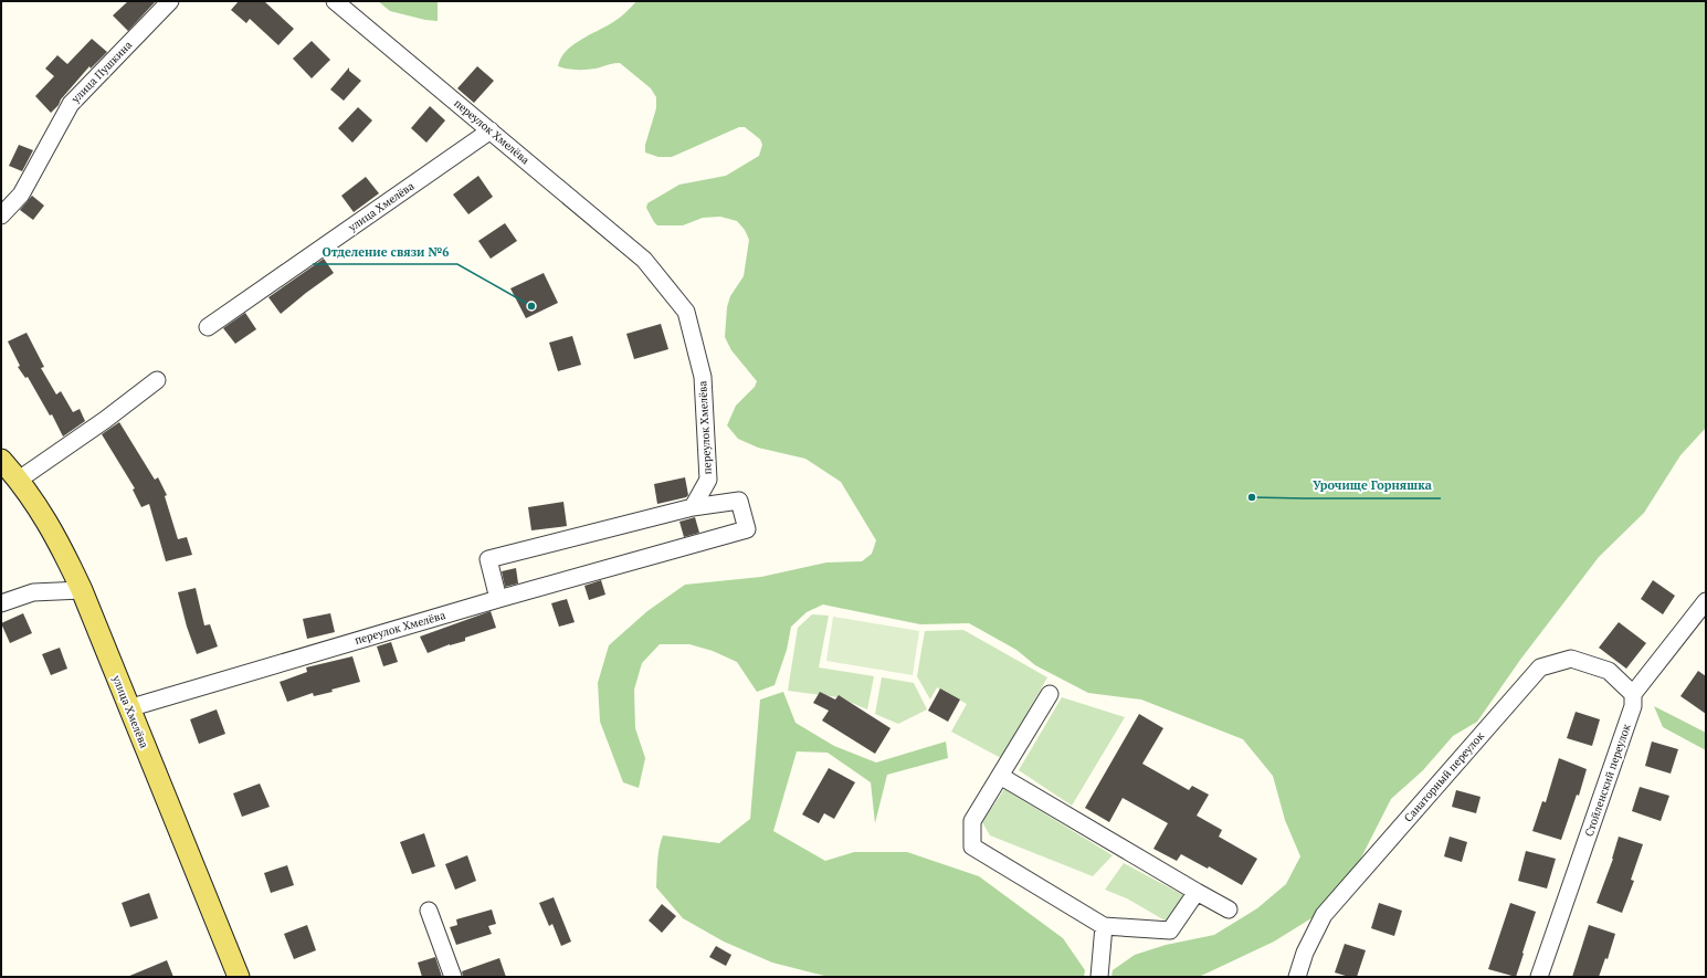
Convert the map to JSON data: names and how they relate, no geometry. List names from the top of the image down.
{
  "streets": {
    "main road": ["улица Хмелёва"],
    "street": [
      "улица Пушкина",
      "переулок Хмелёва",
      "Санаторный переулок",
      "Стойленский переулок"
    ]
  },
  "crossings": [
    ["переулок Хмелёва", "улица Хмелёва"],
    ["Санаторный переулок", "Стойленский переулок"]
  ],
  "places": ["Отделение связи №6", "Урочище Горняшка"]
}
